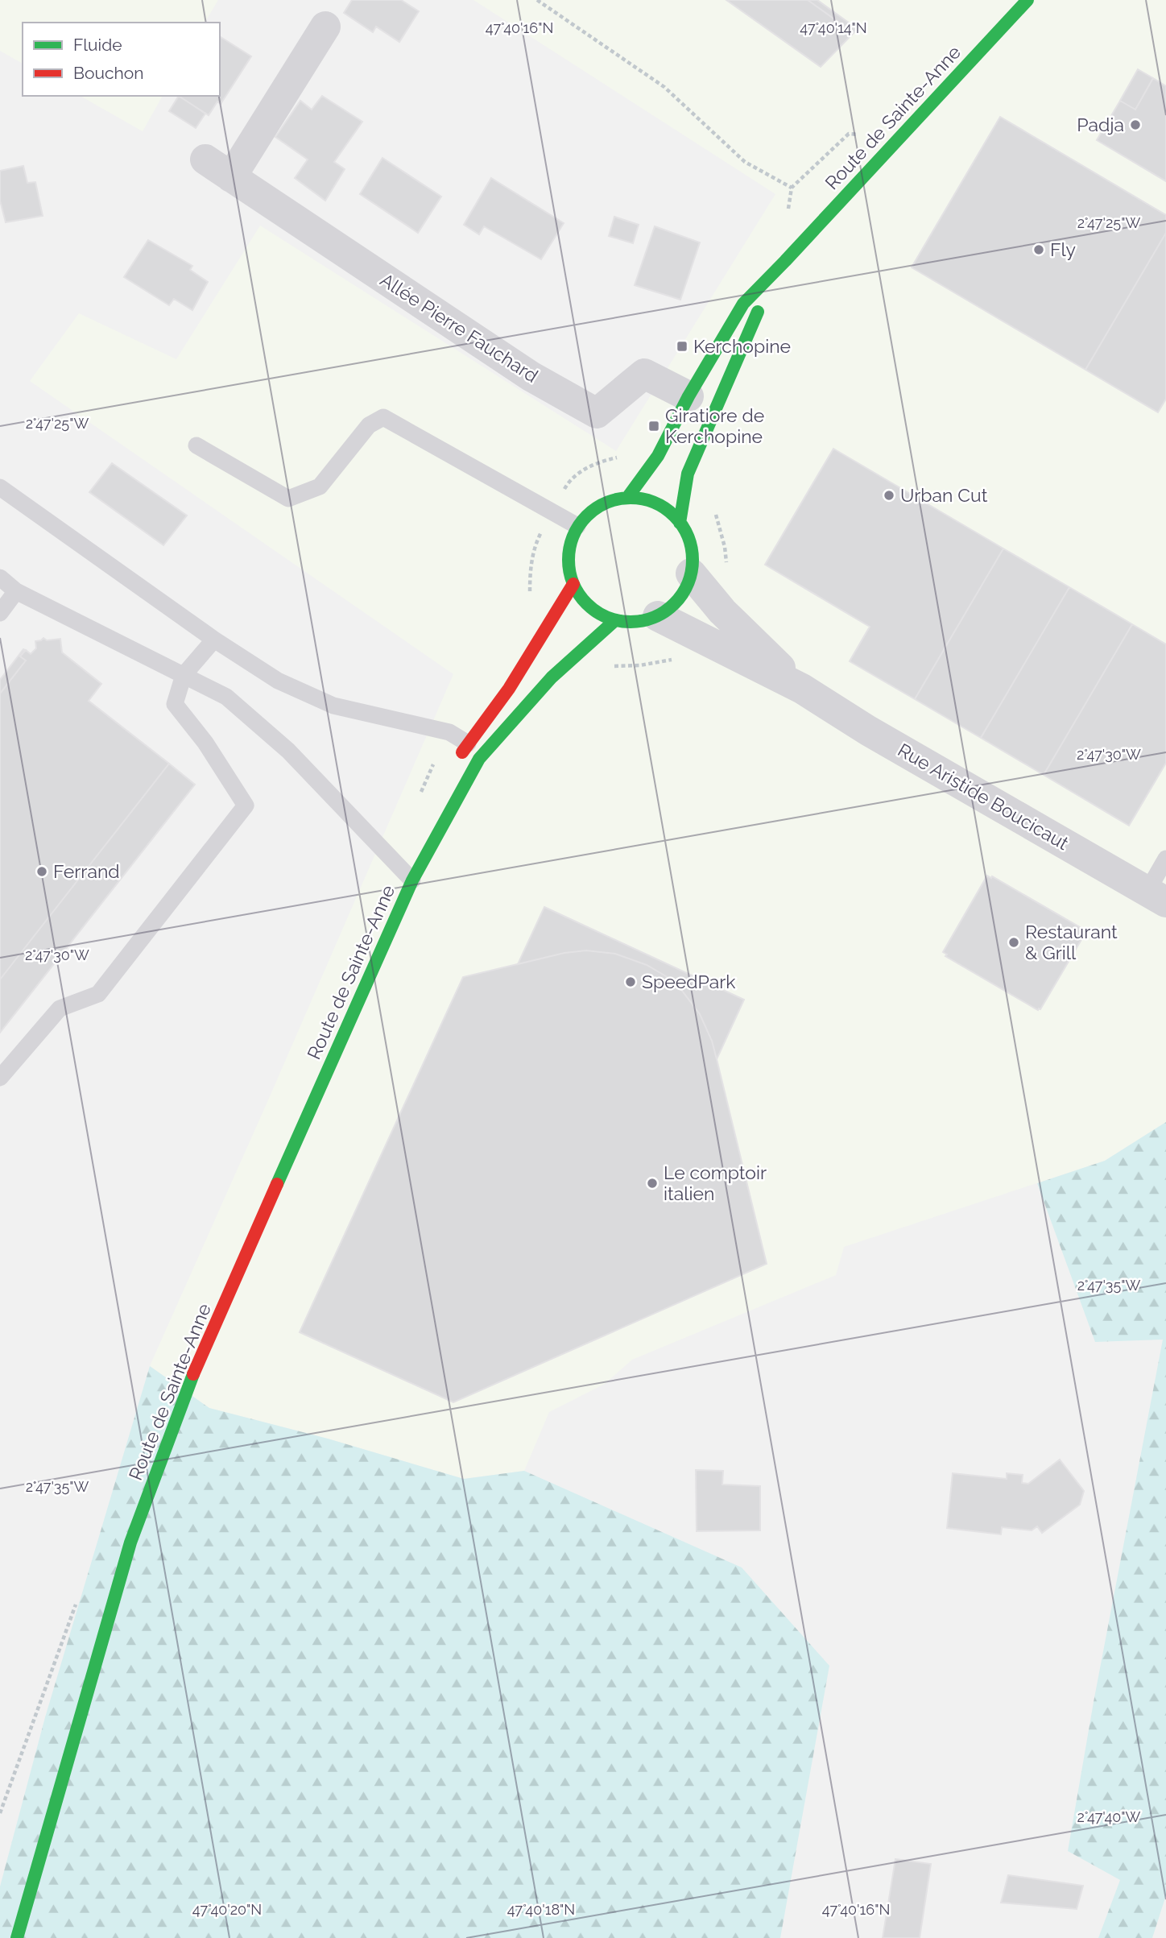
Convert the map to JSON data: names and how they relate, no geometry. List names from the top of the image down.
{
  "streets": {
    "main road": ["Route de Sainte-Anne"],
    "street": ["Allée Pierre Fauchard", "Rue Aristide Boucicaut"]
  },
  "crossings": [
    ["Route de Sainte-Anne", "Allée Pierre Fauchard"],
    ["Route de Sainte-Anne", "Rue Aristide Boucicaut"]
  ],
  "places": {
    "other": [
      "Padja",
      "Fly",
      "Urban Cut",
      "Ferrand",
      "Restaurant & Grill",
      "SpeedPark",
      "Le comptoir italien"
    ],
    "transit": ["Kerchopine", "Giratiore de Kerchopine"]
  },
  "legend": ["Fluide", "Bouchon"],
  "coordinates": [
    "47°40'14\"N",
    "47°40'16\"N",
    "2°47'25\"W",
    "2°47'30\"W",
    "2°47'35\"W",
    "2°47'40\"W",
    "47°40'20\"N",
    "47°40'18\"N"
  ]
}
